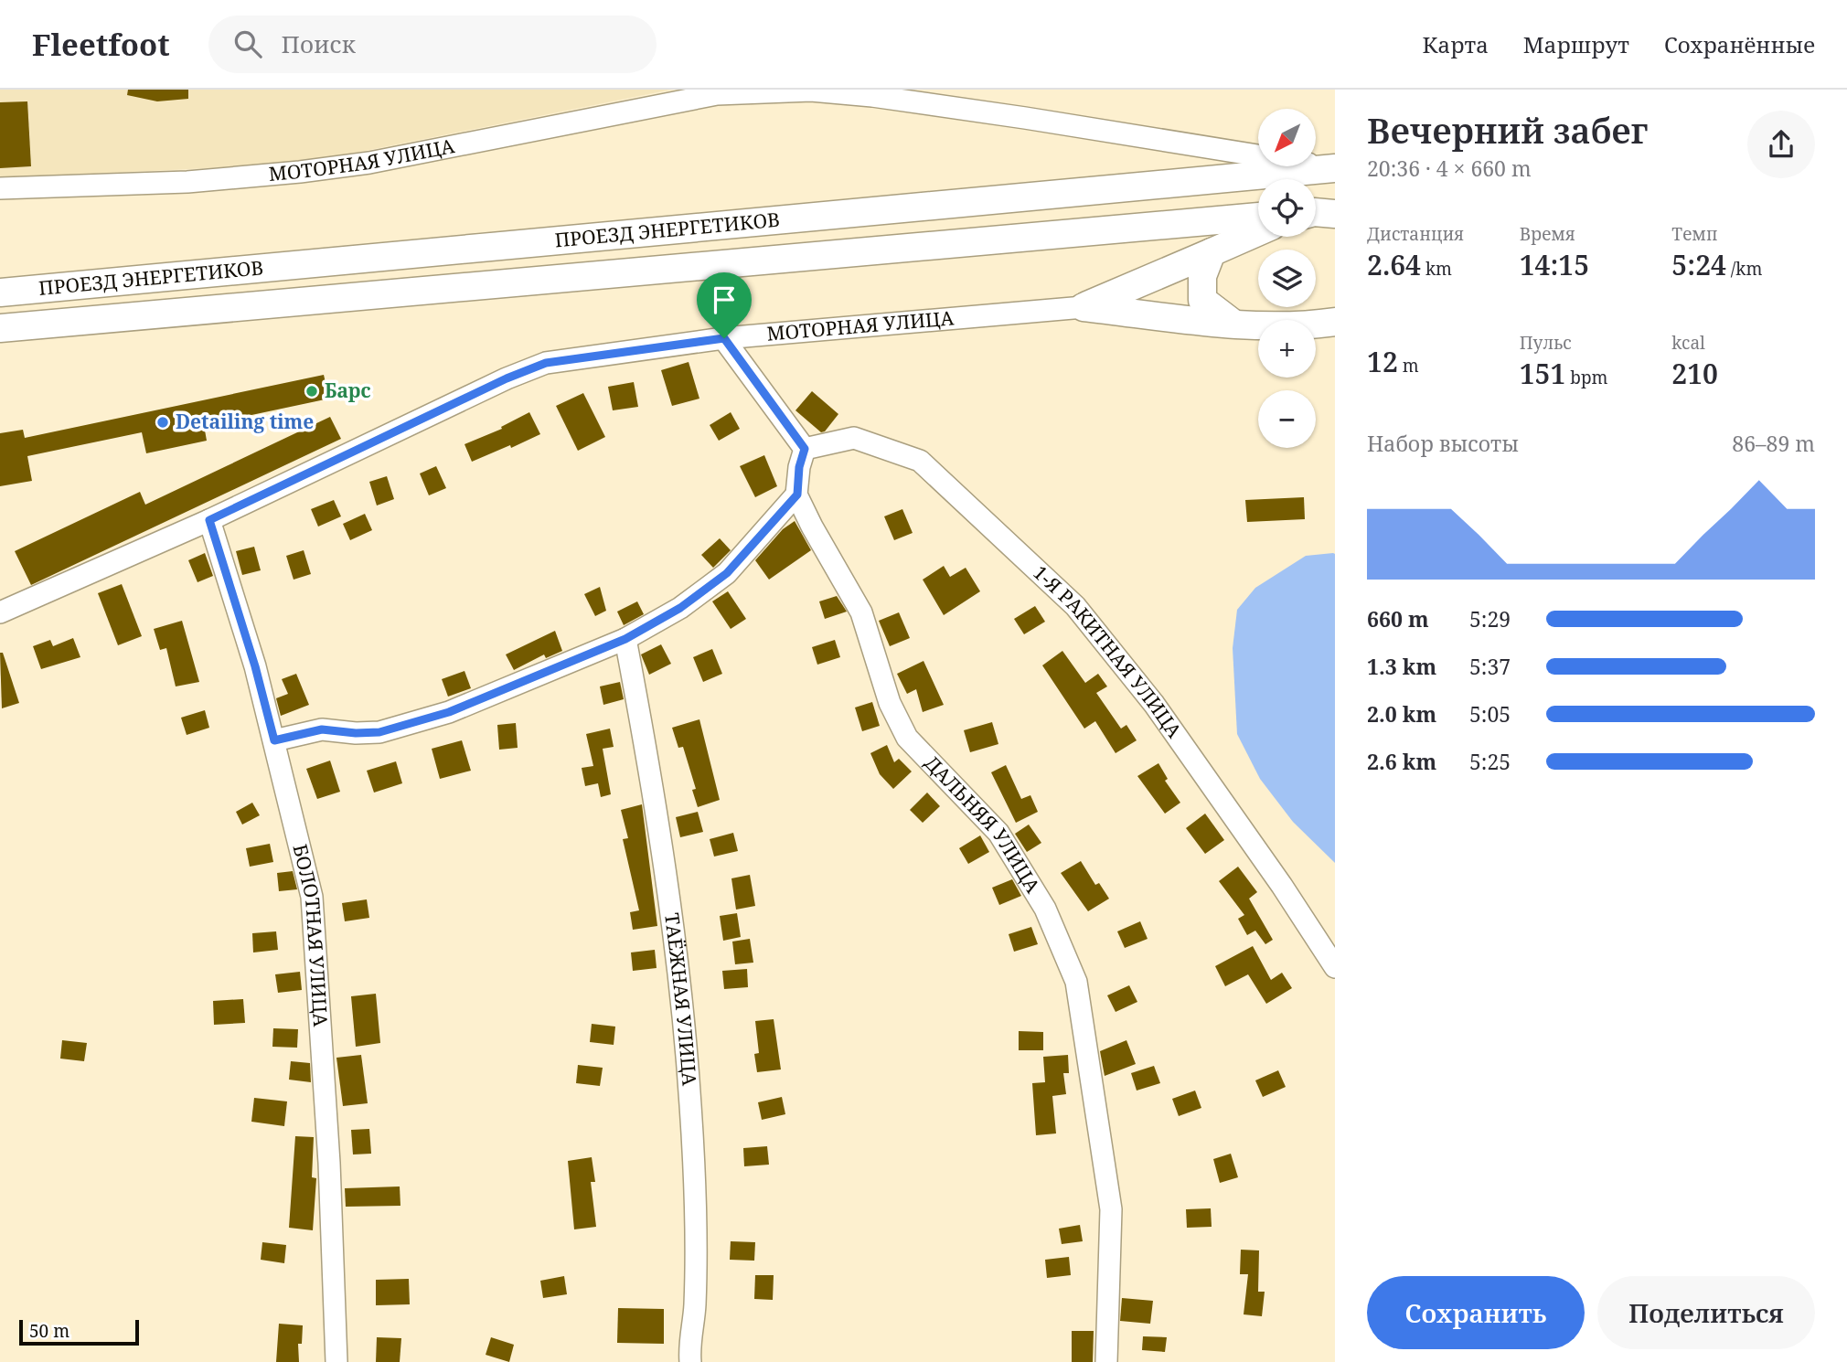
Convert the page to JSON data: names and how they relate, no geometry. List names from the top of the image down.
{
  "streets": {
    "main road": ["ПРОЕЗД ЭНЕРГЕТИКОВ"],
    "street": [
      "МОТОРНАЯ УЛИЦА",
      "1-Я РАКИТНАЯ УЛИЦА",
      "ДАЛЬНЯЯ УЛИЦА",
      "БОЛОТНАЯ УЛИЦА",
      "ТАЁЖНАЯ УЛИЦА"
    ]
  },
  "crossings": [
    ["МОТОРНАЯ УЛИЦА", "ПРОЕЗД ЭНЕРГЕТИКОВ"],
    ["МОТОРНАЯ УЛИЦА", "БОЛОТНАЯ УЛИЦА"]
  ],
  "places": ["Барс", "Detailing time"],
  "scale_bar": "50 m",
  "north": "bottom left",
  "page": {
    "header": "Fleetfoot",
    "search": "Поиск",
    "nav": ["Карта", "Маршрут", "Сохранённые"],
    "heading": ["Вечерний забег", "20:36 · 4 × 660 m"],
    "map_buttons": ["+", "−"],
    "stats": [
      ["Дистанция", "2.64 km"],
      ["Время", "14:15"],
      ["Темп", "5:24 /km"],
      ["12 m"],
      ["Пульс", "151 bpm"],
      ["kcal", "210"]
    ],
    "chart": ["Набор высоты", "86–89 m"],
    "list": [
      {
        "name": "660 m",
        "note": "5:29"
      },
      {
        "name": "1.3 km",
        "note": "5:37"
      },
      {
        "name": "2.0 km",
        "note": "5:05"
      },
      {
        "name": "2.6 km",
        "note": "5:25"
      }
    ],
    "buttons": ["Сохранить", "Поделиться"],
    "scale": "50 m"
  }
}
